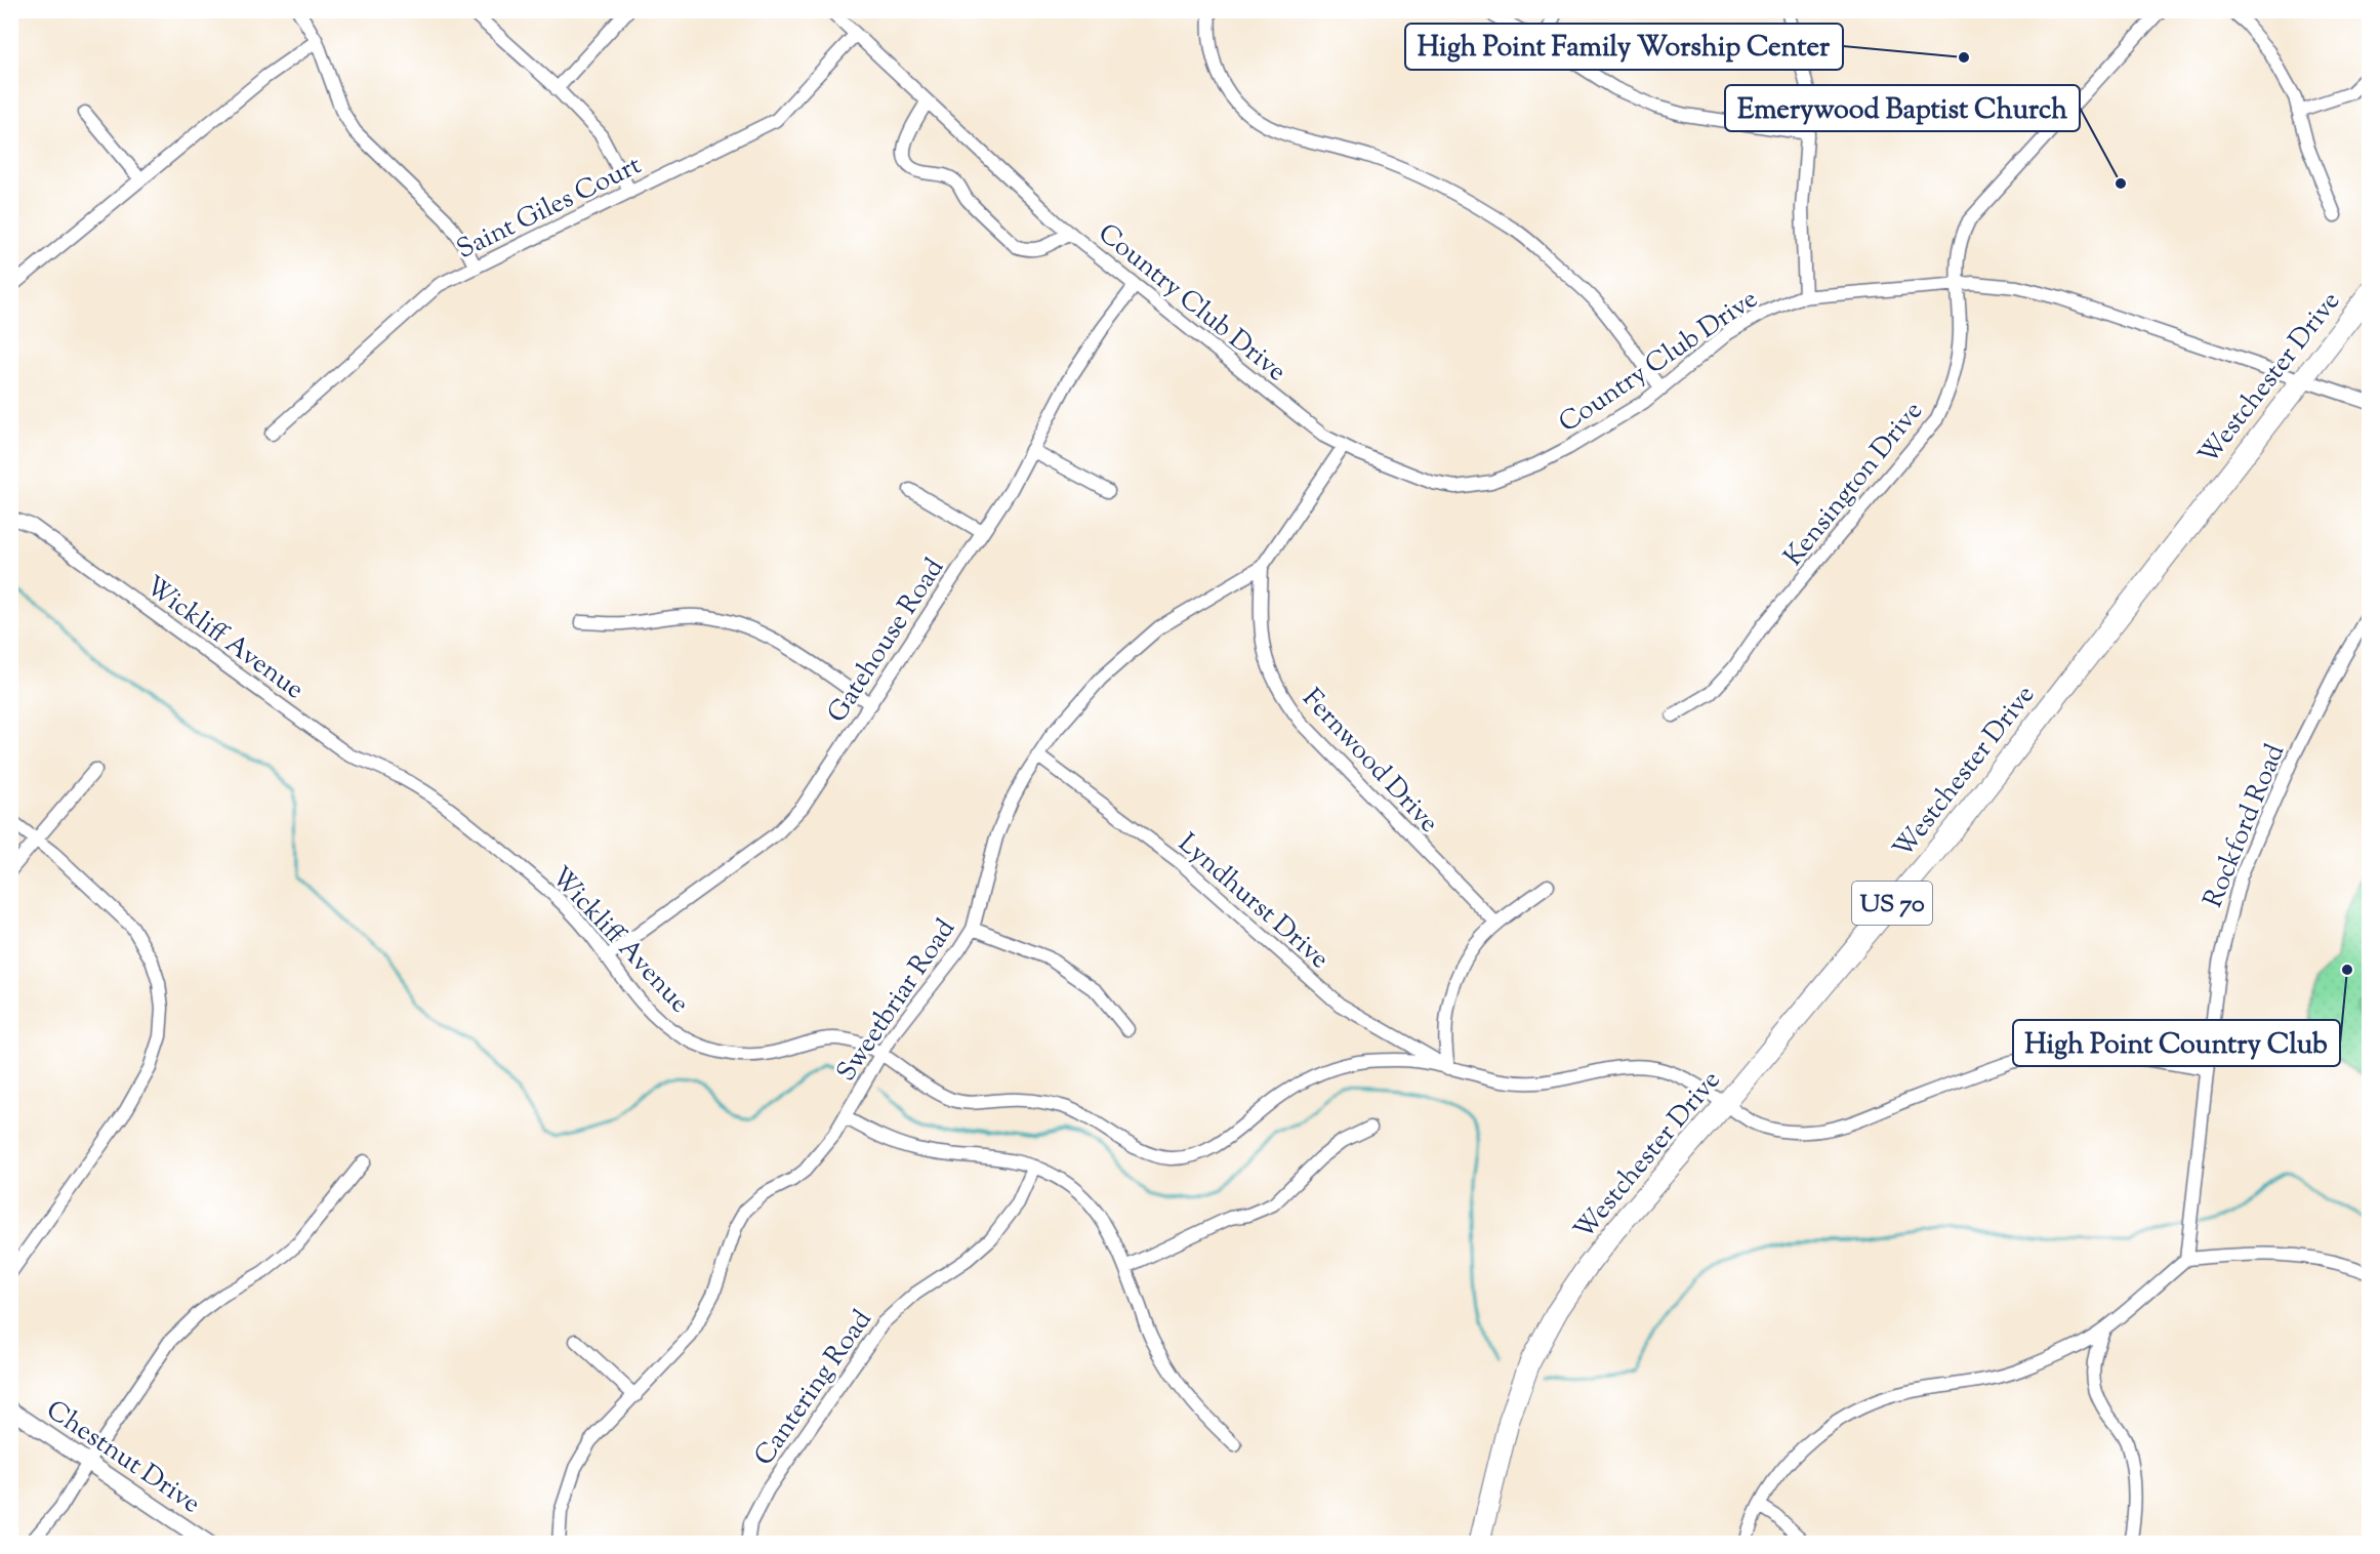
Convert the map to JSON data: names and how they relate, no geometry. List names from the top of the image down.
{
  "streets": {
    "main road": ["Westchester Drive", "US 70"],
    "street": [
      "Saint Giles Court",
      "Country Club Drive",
      "Kensington Drive",
      "Wickliff Avenue",
      "Gatehouse Road",
      "Fernwood Drive",
      "Rockford Road",
      "Lyndhurst Drive",
      "Sweetbriar Road",
      "Cantering Road",
      "Chestnut Drive"
    ]
  },
  "crossings": [
    ["Saint Giles Court", "Country Club Drive"],
    ["Country Club Drive", "Westchester Drive"],
    ["Country Club Drive", "Kensington Drive"],
    ["Country Club Drive", "Gatehouse Road"],
    ["Country Club Drive", "Sweetbriar Road"],
    ["Westchester Drive", "Wickliff Avenue"],
    ["Wickliff Avenue", "Gatehouse Road"],
    ["Wickliff Avenue", "Rockford Road"],
    ["Wickliff Avenue", "Lyndhurst Drive"],
    ["Wickliff Avenue", "Sweetbriar Road"],
    ["Fernwood Drive", "Sweetbriar Road"],
    ["Lyndhurst Drive", "Sweetbriar Road"]
  ],
  "places": ["High Point Family Worship Center", "Emerywood Baptist Church", "High Point Country Club"]
}
